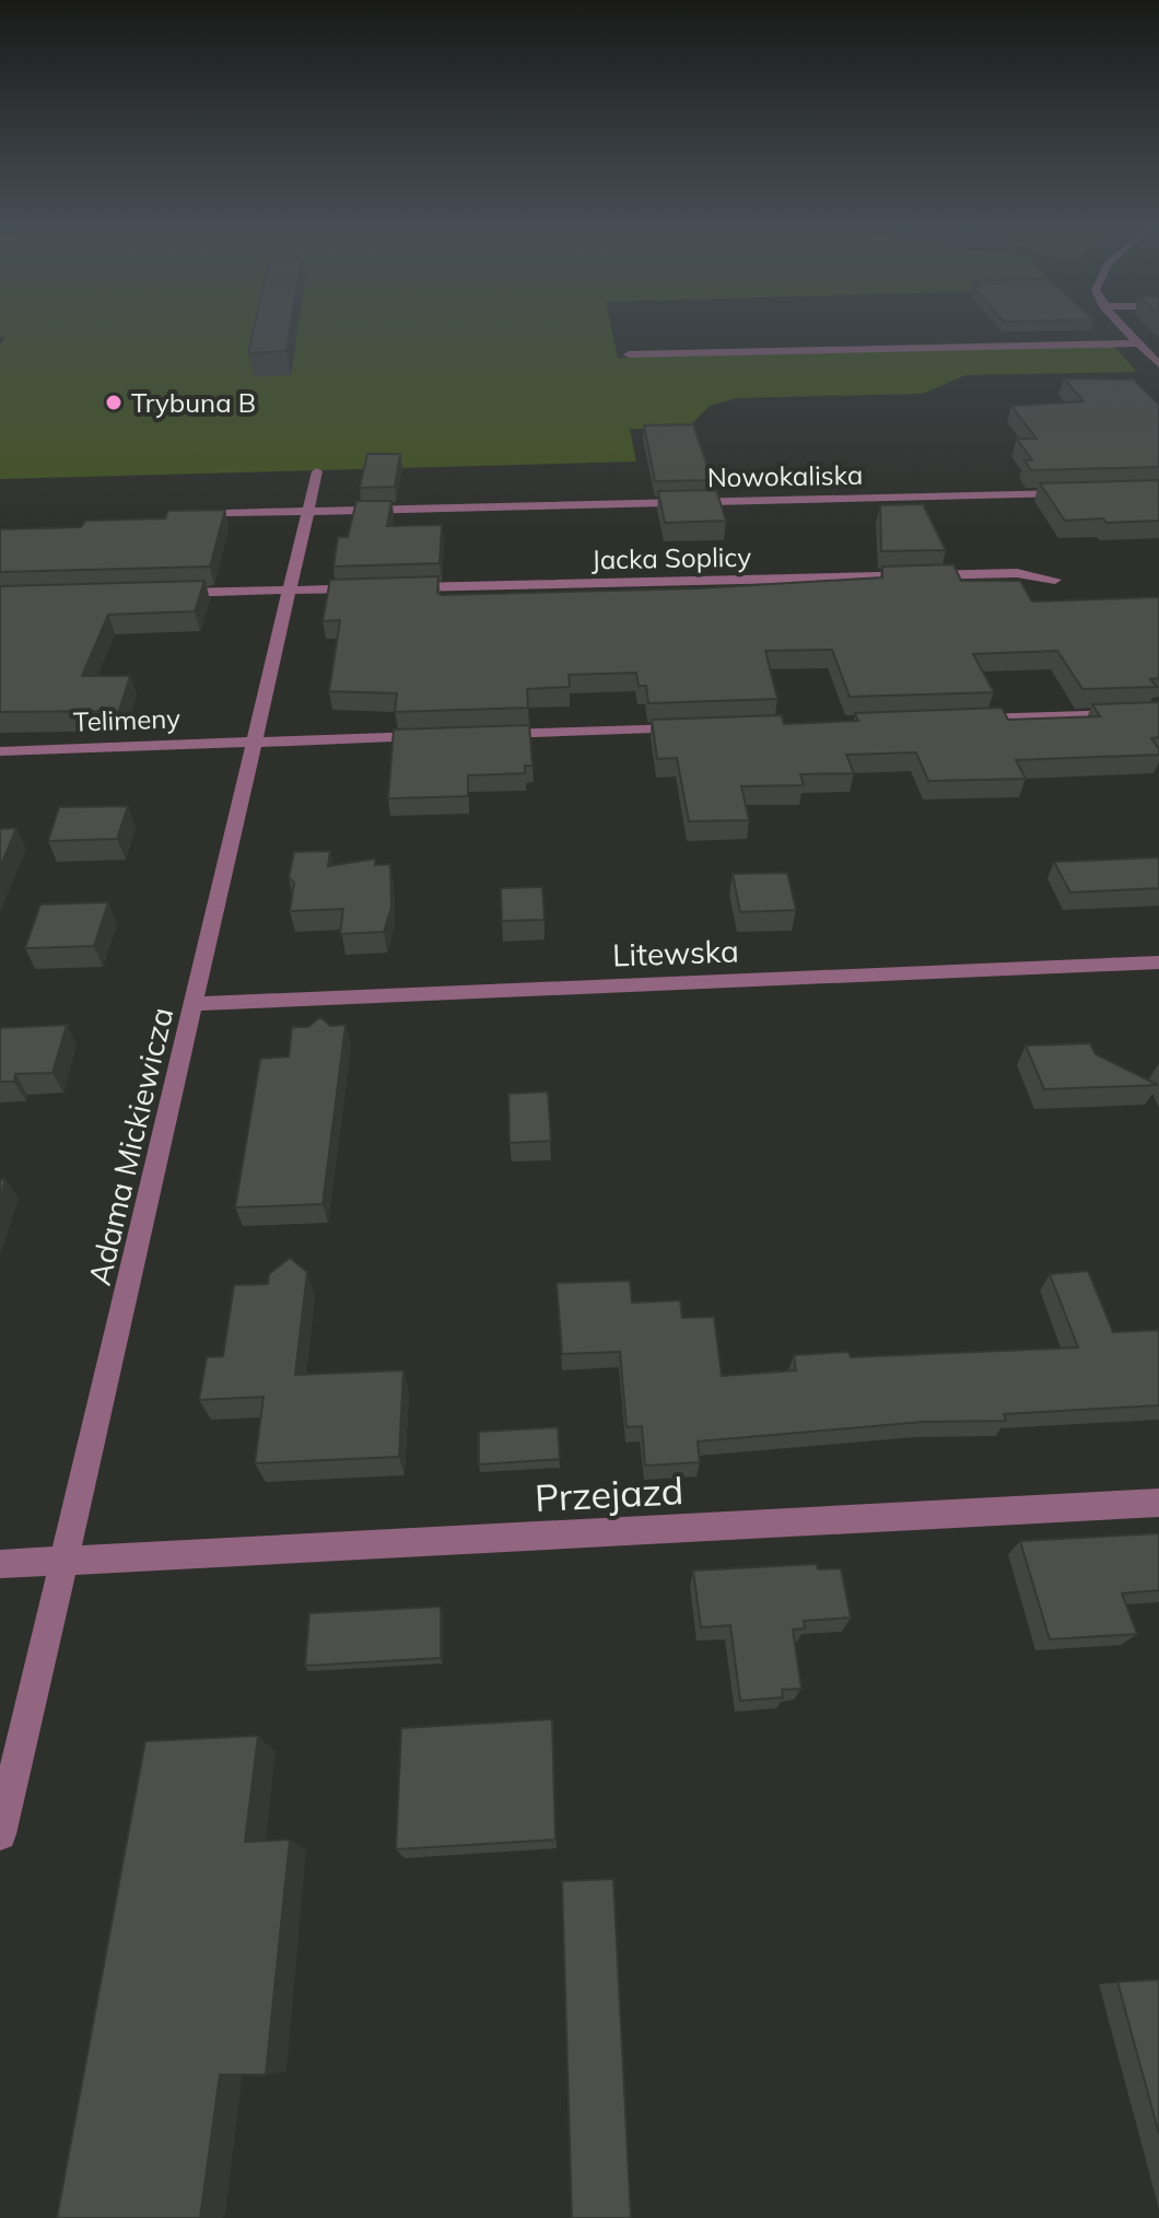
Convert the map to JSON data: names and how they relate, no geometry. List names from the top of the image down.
{
  "streets": {
    "street": [
      "Nowokaliska",
      "Jacka Soplicy",
      "Telimeny",
      "Litewska",
      "Adama Mickiewicza",
      "Przejazd"
    ]
  },
  "crossings": [
    ["Nowokaliska", "Adama Mickiewicza"],
    ["Telimeny", "Adama Mickiewicza"],
    ["Litewska", "Adama Mickiewicza"],
    ["Adama Mickiewicza", "Przejazd"]
  ],
  "places": ["Trybuna B"]
}
